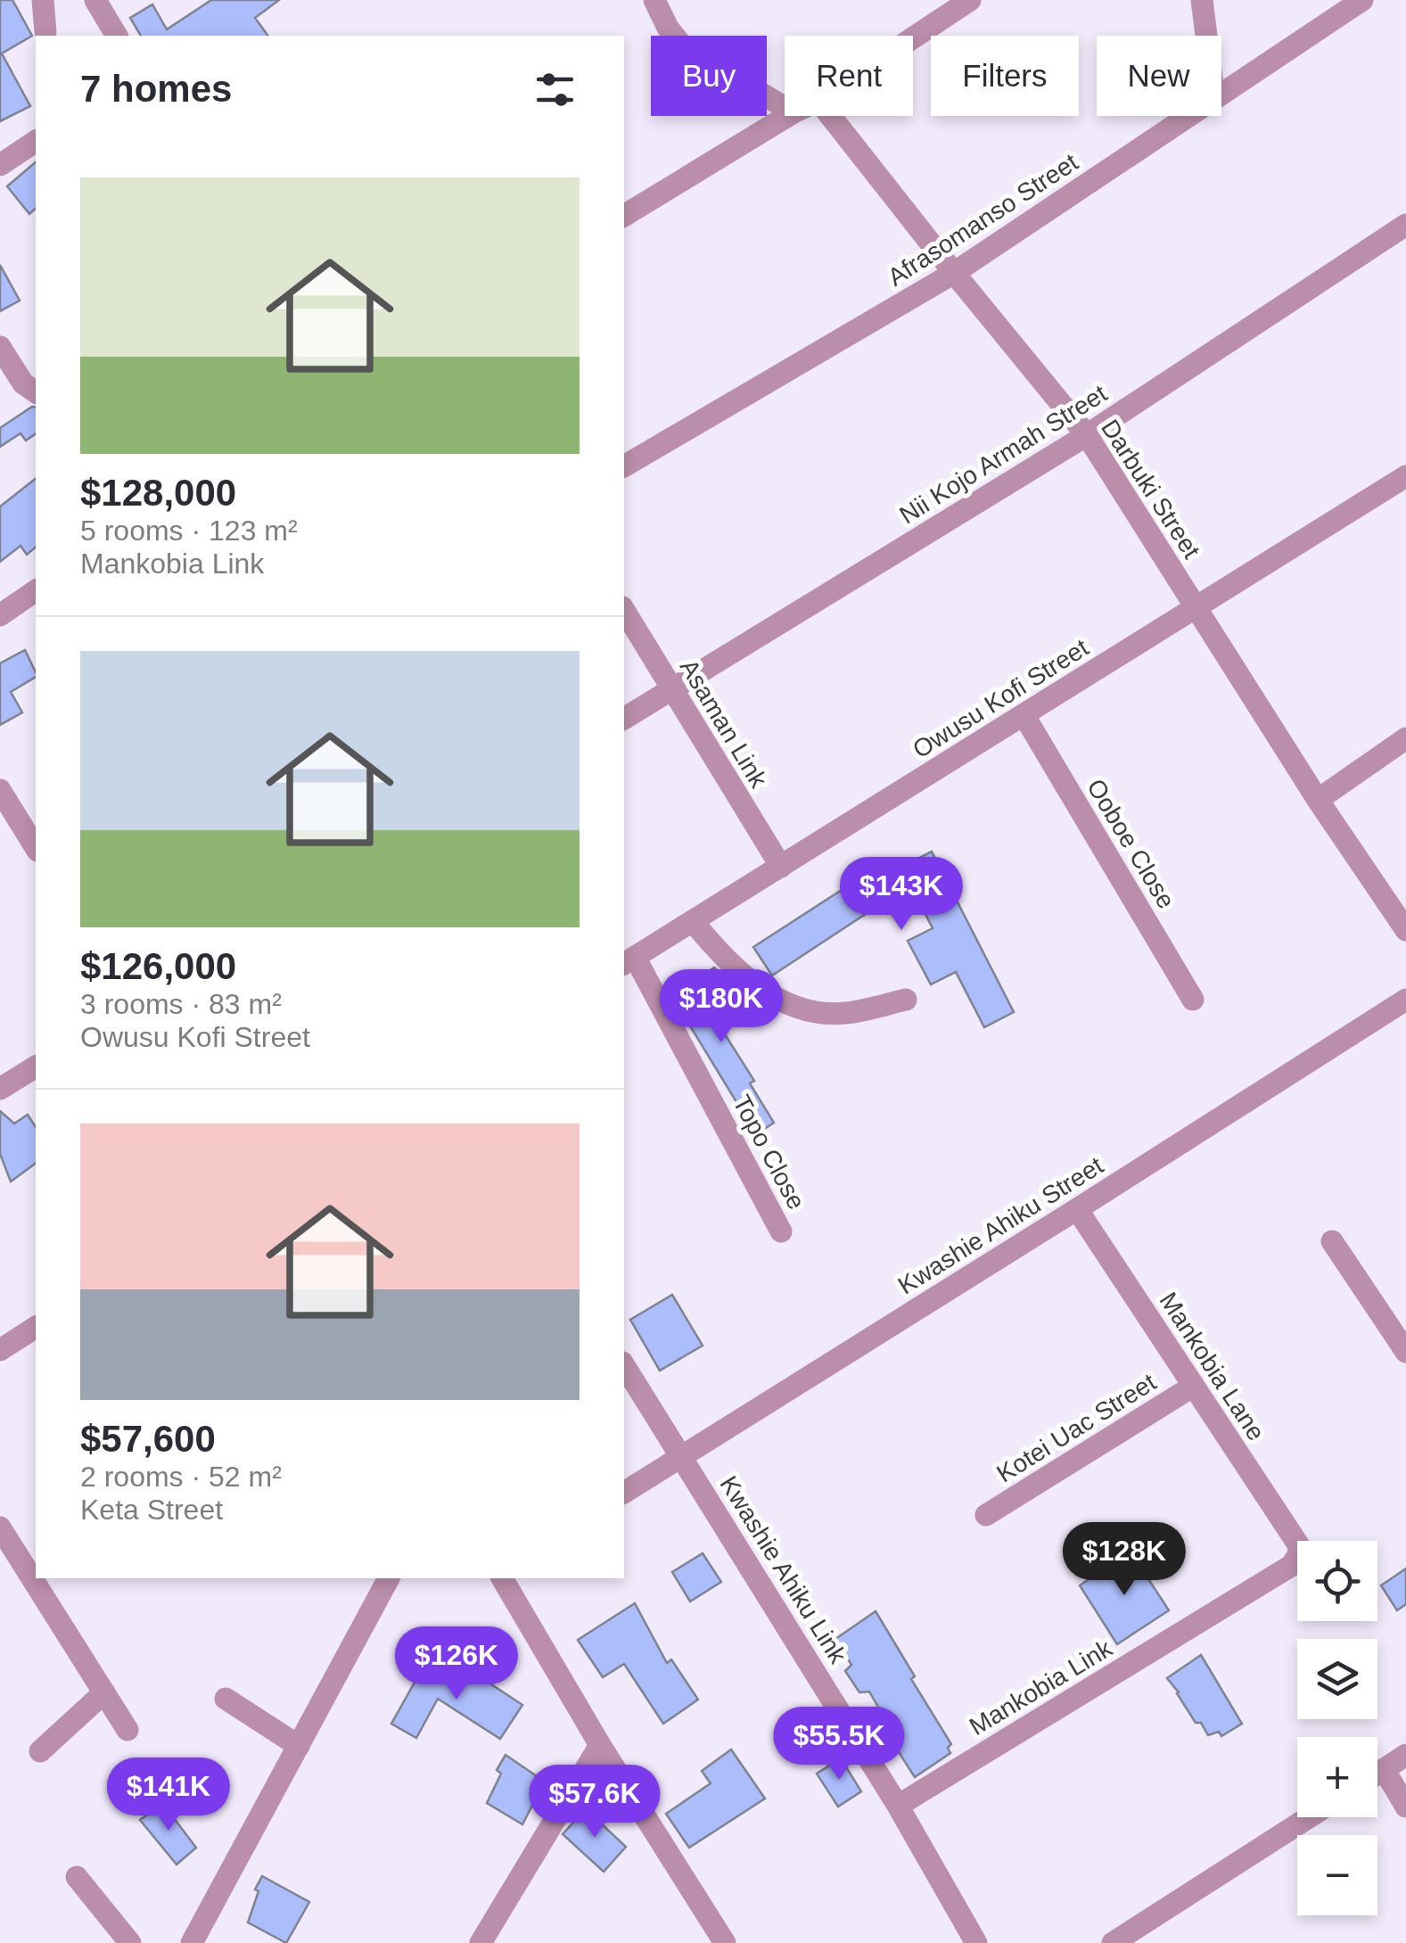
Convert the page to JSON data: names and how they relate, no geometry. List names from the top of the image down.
{
  "streets": {
    "street": [
      "Afrasomanso Street",
      "Nii Kojo Armah Street",
      "Darbuki Street",
      "Owusu Kofi Street",
      "Asaman Link",
      "Ooboe Close",
      "Topo Close",
      "Kwashie Ahiku Street",
      "Mankobia Lane",
      "Kotei Uac Street",
      "Kwashie Ahiku Link",
      "Mankobia Link"
    ]
  },
  "crossings": [
    ["Afrasomanso Street", "Darbuki Street"],
    ["Nii Kojo Armah Street", "Darbuki Street"],
    ["Nii Kojo Armah Street", "Asaman Link"],
    ["Darbuki Street", "Owusu Kofi Street"],
    ["Owusu Kofi Street", "Asaman Link"],
    ["Owusu Kofi Street", "Ooboe Close"],
    ["Owusu Kofi Street", "Topo Close"],
    ["Kwashie Ahiku Street", "Mankobia Lane"],
    ["Kwashie Ahiku Street", "Kwashie Ahiku Link"],
    ["Mankobia Lane", "Kotei Uac Street"],
    ["Kwashie Ahiku Link", "Mankobia Link"]
  ],
  "page": {
    "chip": [
      "Buy",
      "Rent",
      "Filters",
      "New"
    ],
    "heading": "7 homes",
    "list": [
      {
        "name": "$128,000",
        "note": "5 rooms · 123 m² · Mankobia Link"
      },
      {
        "name": "$126,000",
        "note": "3 rooms · 83 m² · Owusu Kofi Street"
      },
      {
        "name": "$57,600",
        "note": "2 rooms · 52 m² · Keta Street"
      }
    ],
    "price": [
      "$143K",
      "$180K",
      "$128K",
      "$126K",
      "$55.5K",
      "$141K",
      "$57.6K"
    ],
    "map_buttons": ["+", "−"]
  }
}
